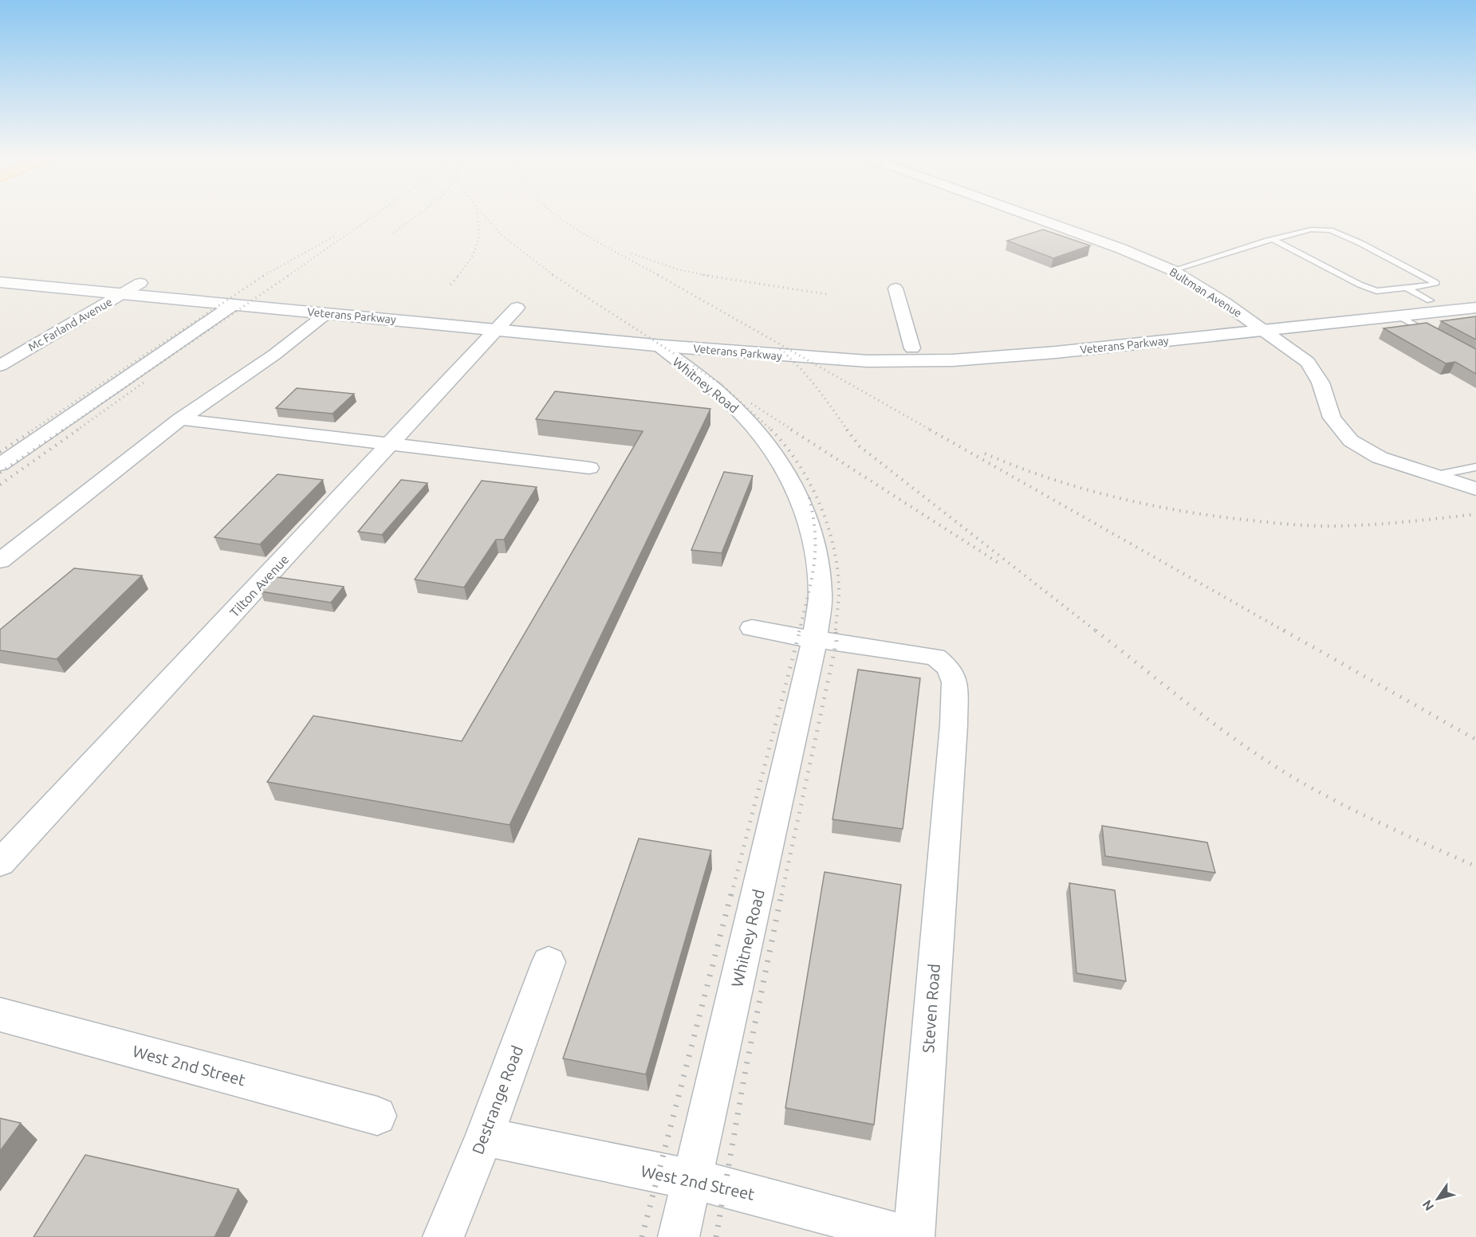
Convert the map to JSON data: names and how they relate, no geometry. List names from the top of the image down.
{
  "streets": {
    "main road": ["Veterans Parkway"],
    "street": [
      "Bultman Avenue",
      "Mc Farland Avenue",
      "Whitney Road",
      "Tilton Avenue",
      "Steven Road",
      "West 2nd Street",
      "Destrange Road"
    ]
  },
  "crossings": [
    ["Bultman Avenue", "Veterans Parkway"],
    ["Veterans Parkway", "Mc Farland Avenue"],
    ["Veterans Parkway", "Whitney Road"],
    ["Veterans Parkway", "Tilton Avenue"],
    ["Whitney Road", "Steven Road"],
    ["Whitney Road", "West 2nd Street"],
    ["West 2nd Street", "Destrange Road"]
  ],
  "north": "bottom left"
}
